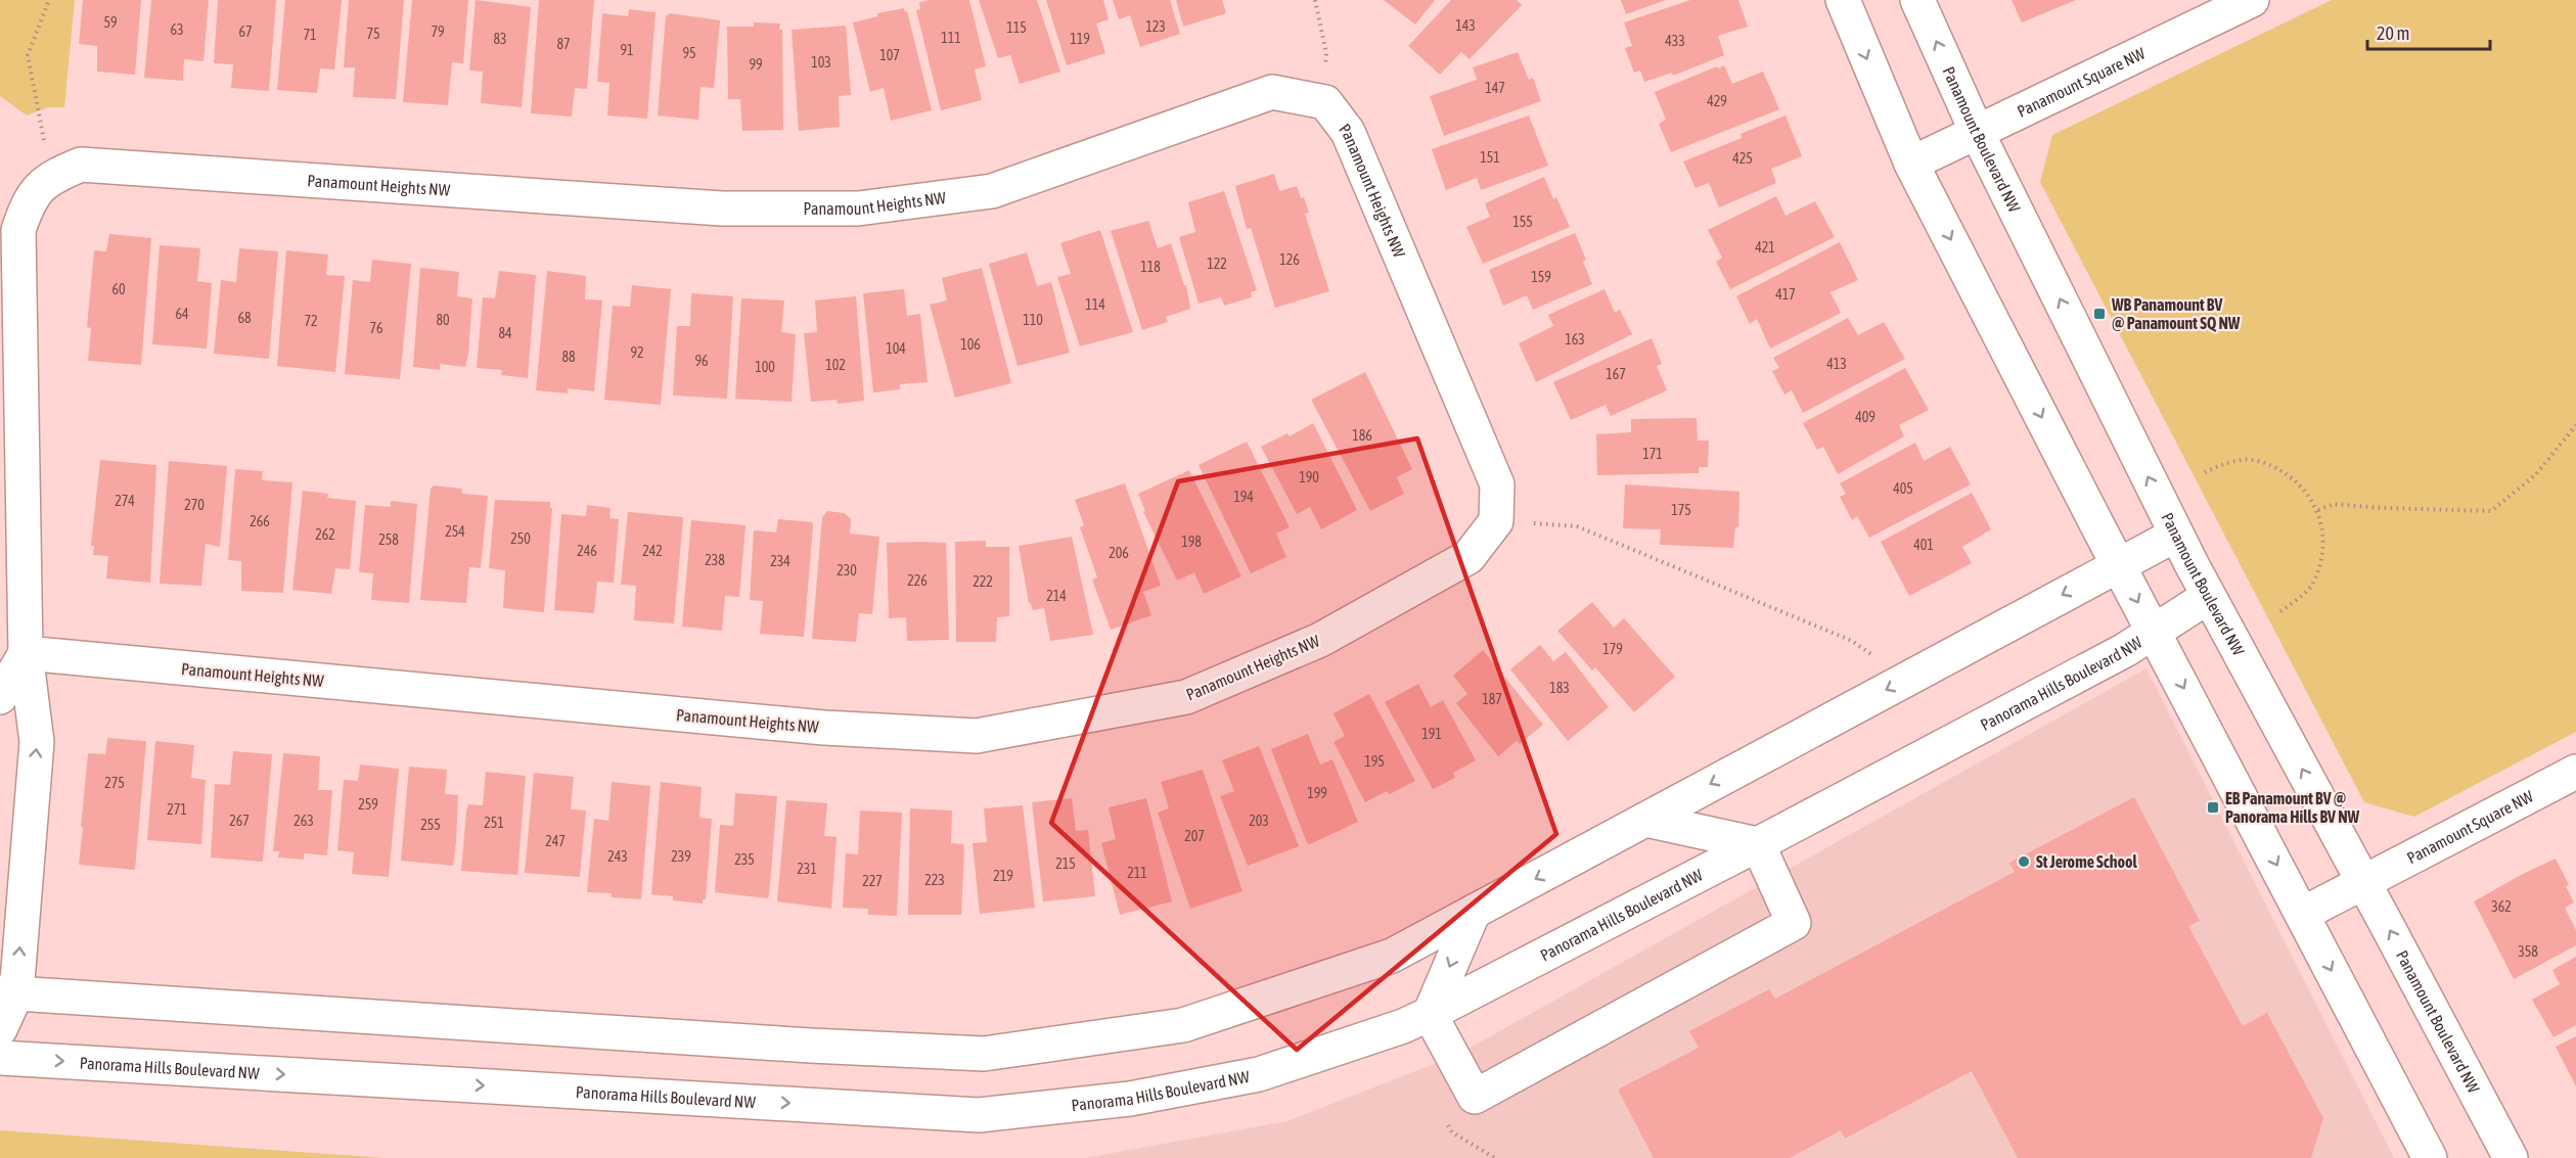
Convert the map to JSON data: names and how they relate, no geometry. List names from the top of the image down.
{
  "streets": {
    "street": [
      "Panamount Square NW",
      "Panamount Boulevard NW",
      "Panamount Heights NW",
      "Panorama Hills Boulevard NW"
    ]
  },
  "crossings": [
    ["Panamount Square NW", "Panamount Boulevard NW"],
    ["Panamount Boulevard NW", "Panorama Hills Boulevard NW"]
  ],
  "places": {
    "transit": ["WB Panamount BV @ Panamount SQ NW", "EB Panamount BV @ Panorama Hills BV NW"],
    "other": ["St Jerome School"]
  },
  "house_numbers": [
    "59",
    "143",
    "123",
    "115",
    "63",
    "67",
    "79",
    "75",
    "71",
    "111",
    "83",
    "119",
    "433",
    "87",
    "91",
    "95",
    "107",
    "103",
    "99",
    "147",
    "429",
    "151",
    "425",
    "155",
    "421",
    "126",
    "122",
    "118",
    "159",
    "60",
    "417",
    "114",
    "64",
    "68",
    "80",
    "110",
    "72",
    "76",
    "84",
    "163",
    "106",
    "104",
    "92",
    "88",
    "96",
    "413",
    "102",
    "100",
    "167",
    "409",
    "186",
    "171",
    "190",
    "405",
    "194",
    "274",
    "270",
    "175",
    "266",
    "254",
    "262",
    "250",
    "258",
    "198",
    "401",
    "246",
    "242",
    "206",
    "238",
    "234",
    "230",
    "226",
    "222",
    "214",
    "179",
    "183",
    "187",
    "191",
    "195",
    "275",
    "199",
    "259",
    "271",
    "267",
    "263",
    "203",
    "251",
    "255",
    "207",
    "247",
    "243",
    "239",
    "235",
    "215",
    "231",
    "211",
    "219",
    "223",
    "227",
    "362",
    "358"
  ],
  "scale_bar": "20 m"
}
